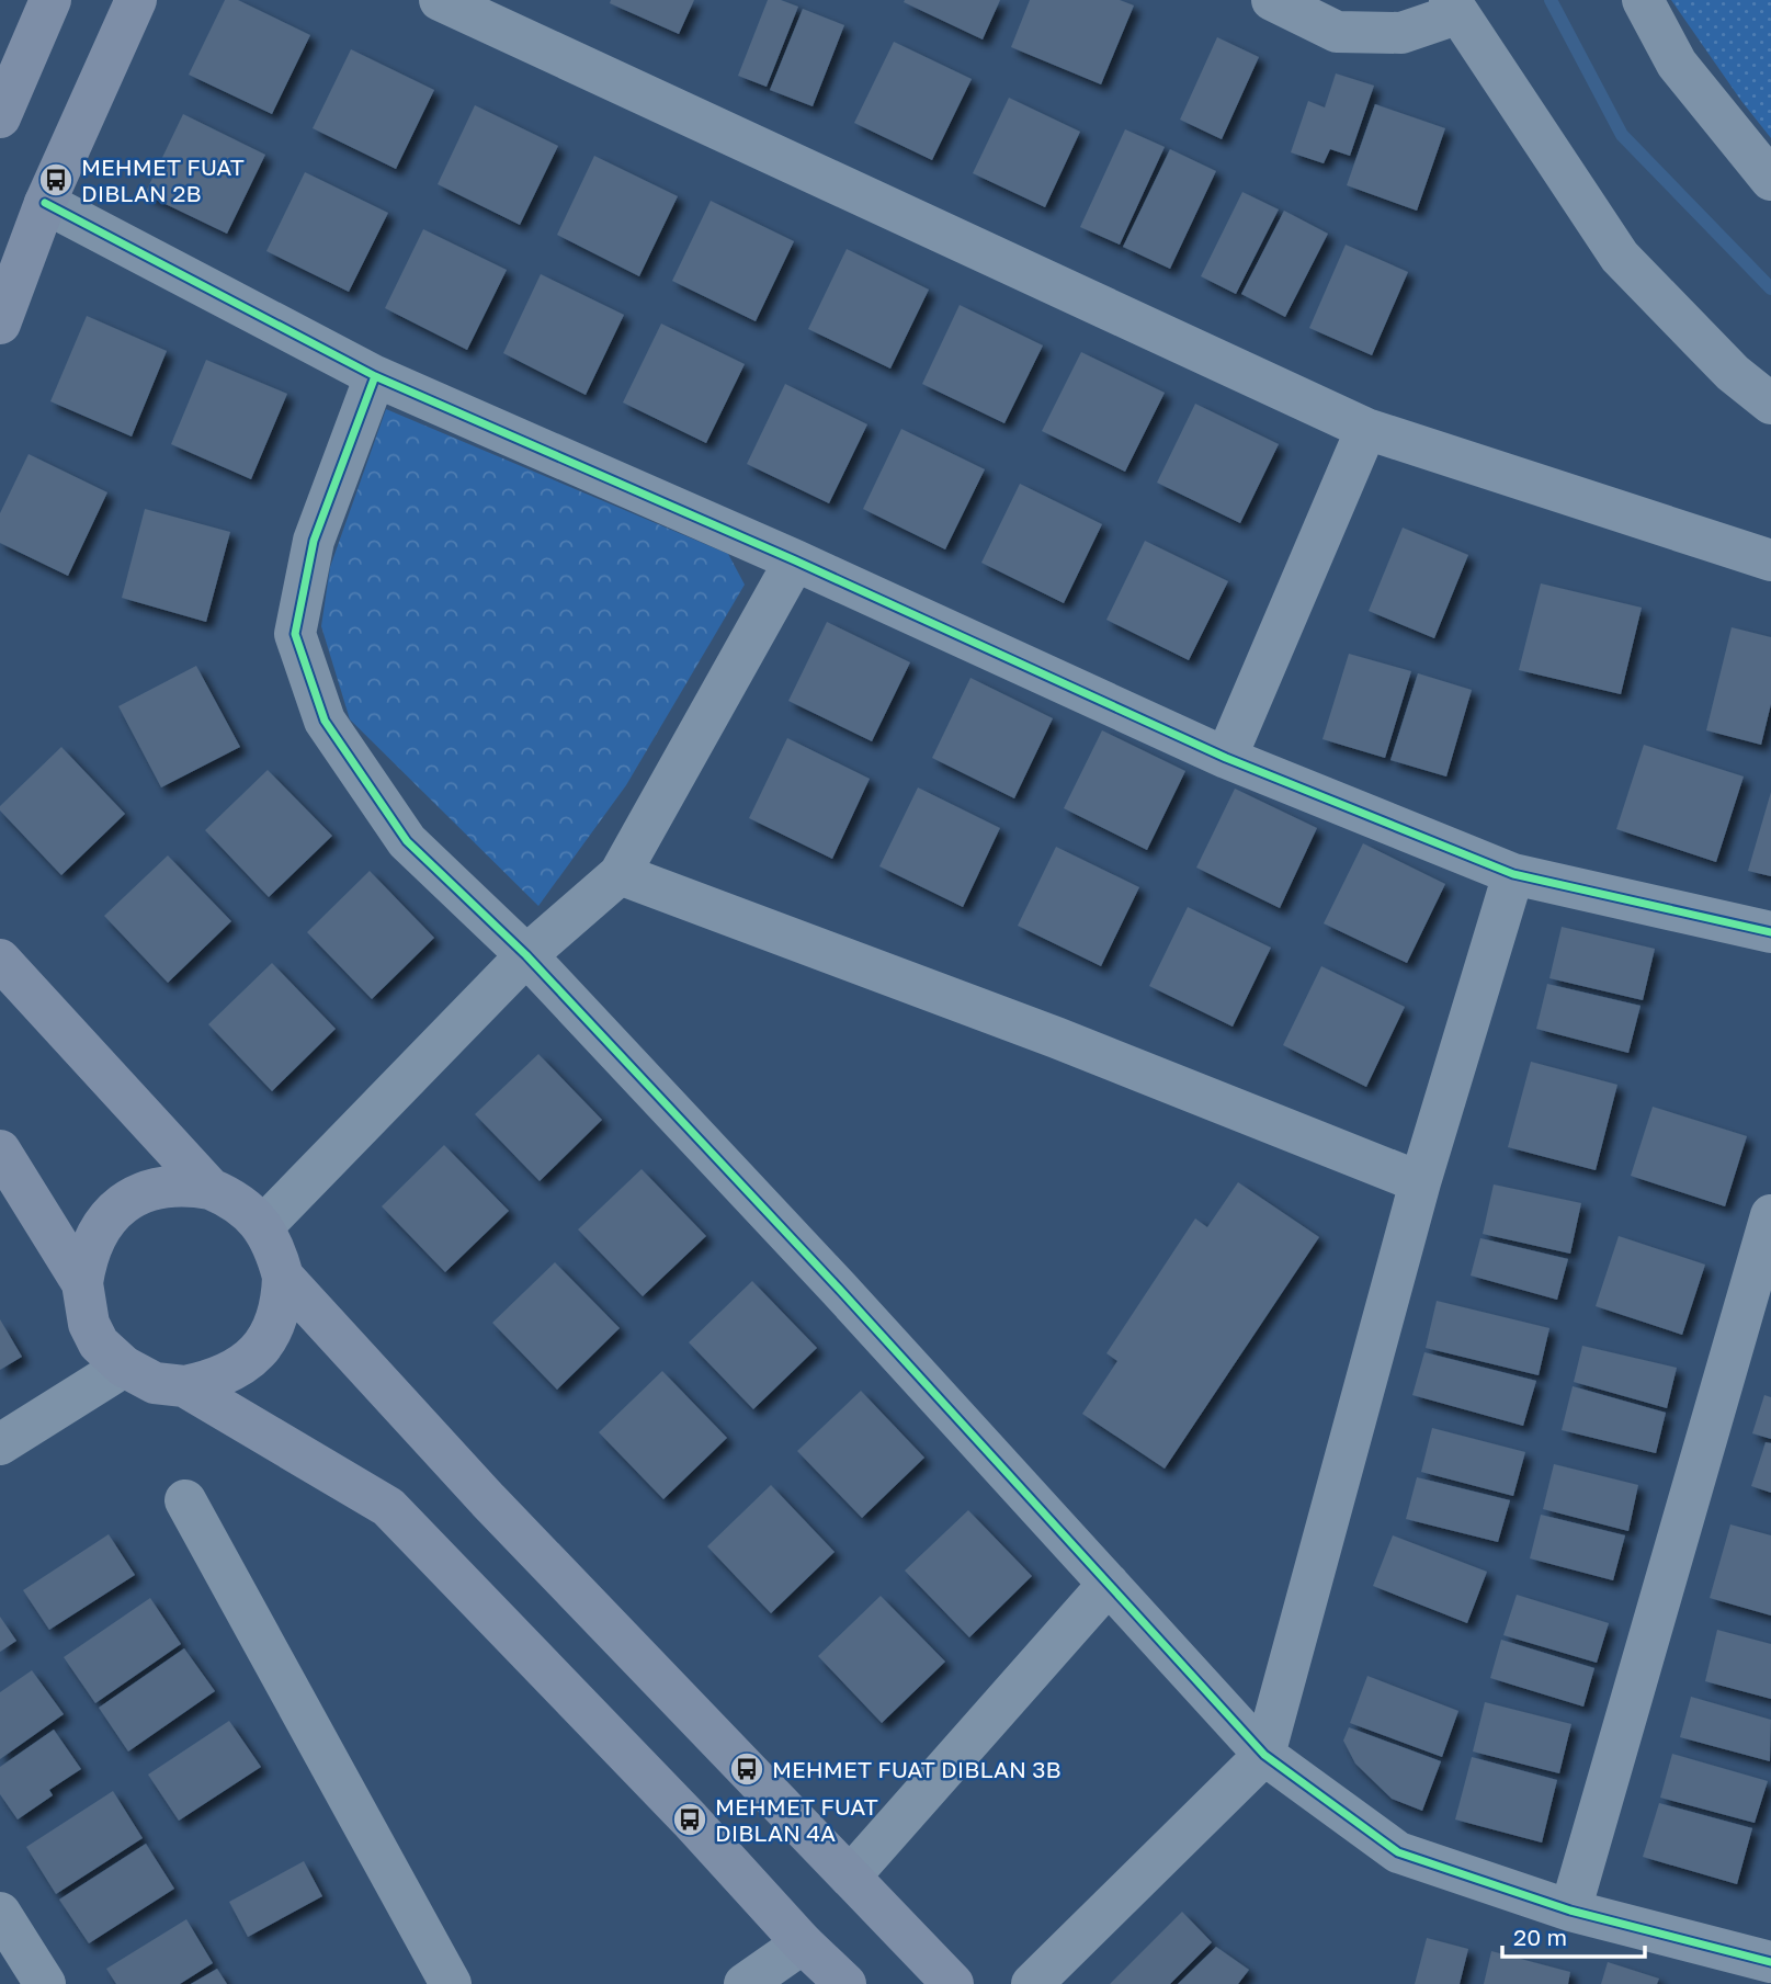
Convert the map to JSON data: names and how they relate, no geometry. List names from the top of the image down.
{
  "places": {
    "bus stop": ["MEHMET FUAT DIBLAN 2B", "MEHMET FUAT DIBLAN 3B", "MEHMET FUAT DIBLAN 4A"]
  },
  "scale_bar": "20 m"
}
